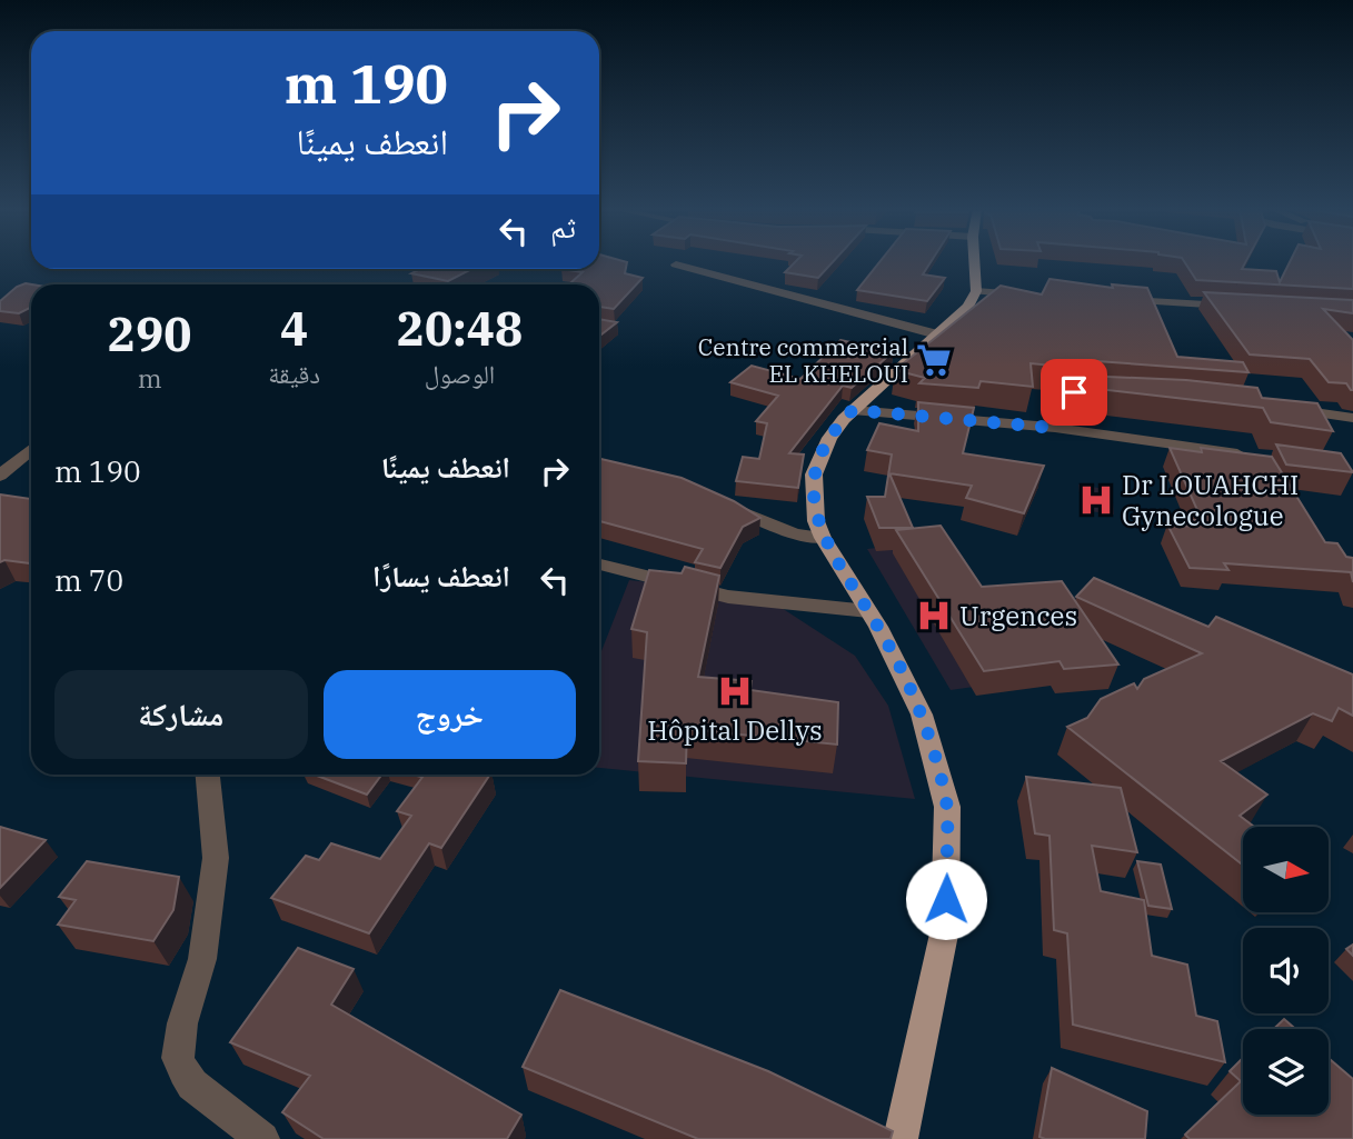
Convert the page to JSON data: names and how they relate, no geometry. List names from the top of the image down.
{
  "places": {
    "supermarket": ["Centre commercial EL KHELOUI"],
    "hospital": ["Dr LOUAHCHI Gynecologue", "Urgences", "Hôpital Dellys"]
  },
  "north": "right",
  "page": {
    "turn": ["190 m", "انعطف يمينًا"],
    "then": "ثم",
    "eta": [
      "20:48",
      "الوصول",
      "4",
      "دقيقة",
      "290",
      "m"
    ],
    "list": [
      {
        "name": "انعطف يمينًا",
        "value": "190 m"
      },
      {
        "name": "انعطف يسارًا",
        "value": "70 m"
      }
    ],
    "buttons": ["خروج", "مشاركة"]
  }
}
